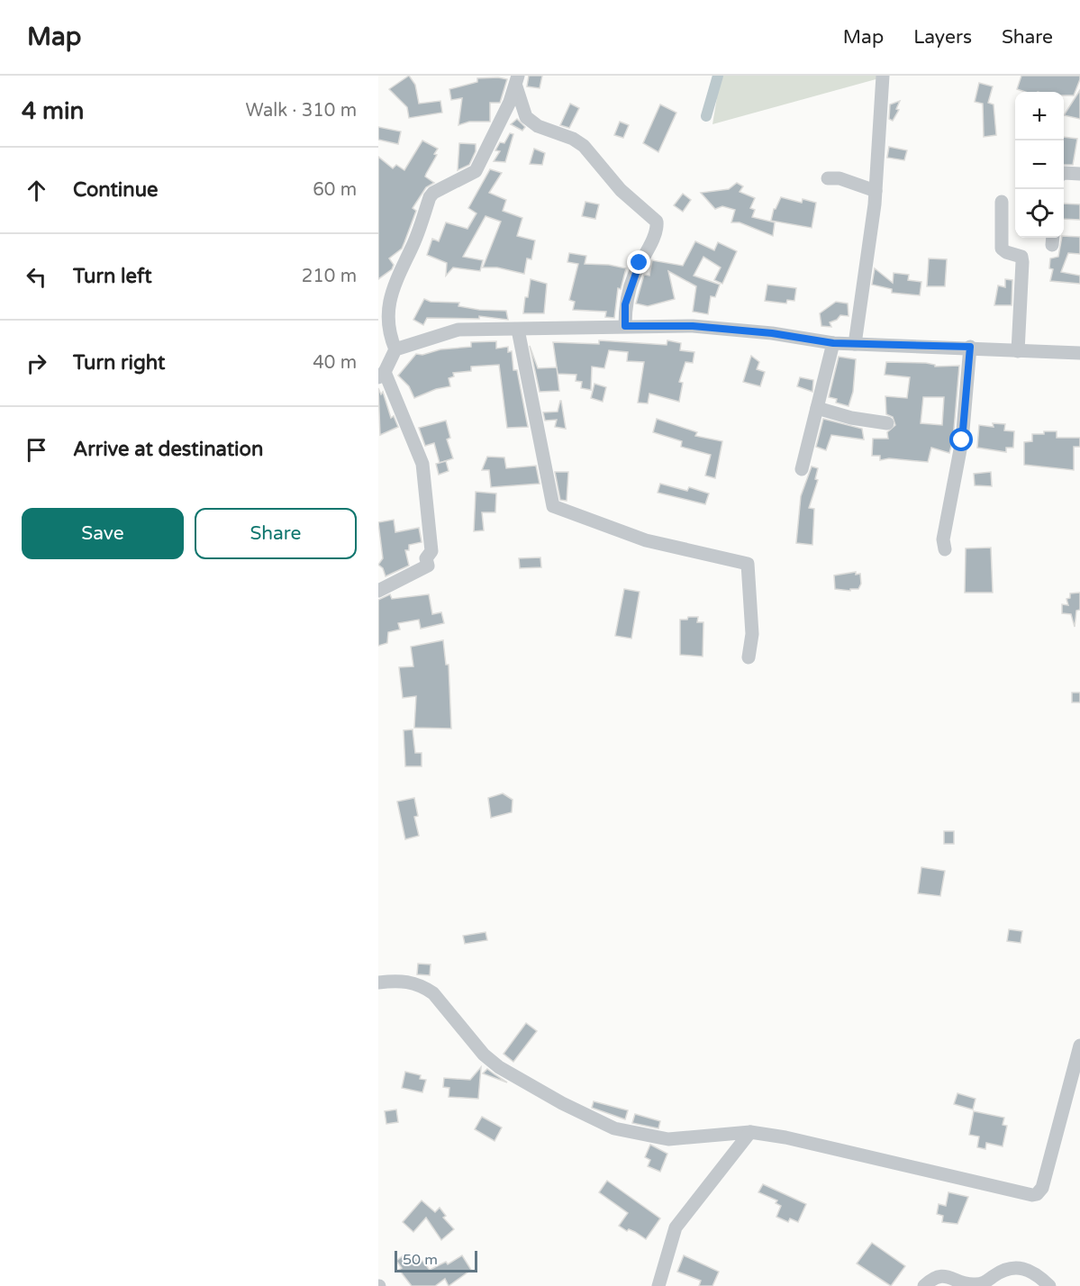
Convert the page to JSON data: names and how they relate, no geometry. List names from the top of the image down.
{
  "scale_bar": "50 m",
  "page": {
    "header": "Map",
    "nav": ["Map", "Layers", "Share"],
    "heading": ["4 min", "Walk · 310 m"],
    "map_buttons": ["+", "−"],
    "list": [
      ["Continue", "60 m"],
      ["Turn left", "210 m"],
      ["Turn right", "40 m"],
      "Arrive at destination"
    ],
    "buttons": ["Save", "Share"],
    "scale": "50 m"
  }
}
